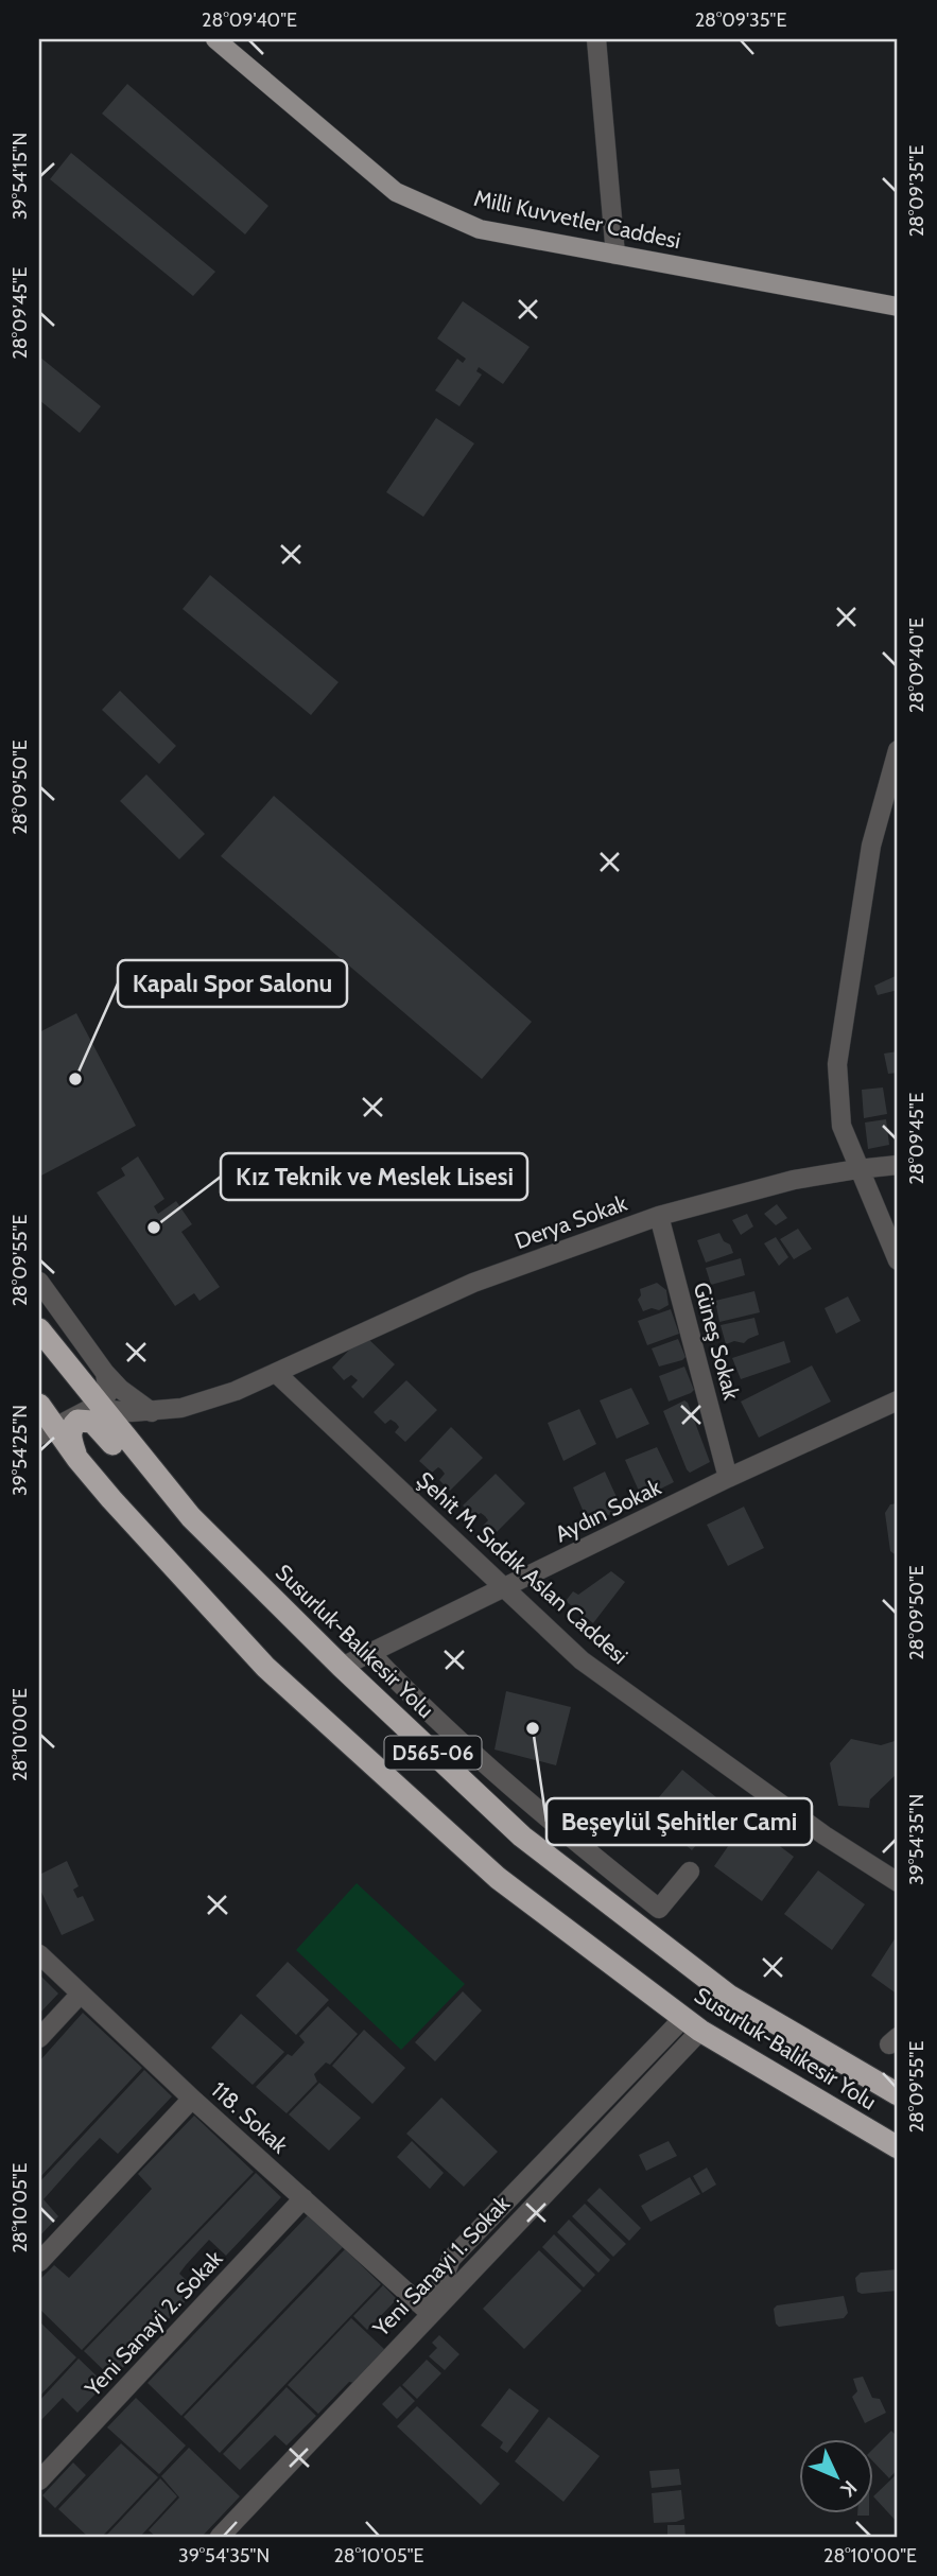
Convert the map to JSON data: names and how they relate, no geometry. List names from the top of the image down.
{
  "streets": {
    "highway": ["Susurluk-Balıkesir Yolu", "D565-06"],
    "main road": ["Milli Kuvvetler Caddesi"],
    "street": [
      "Derya Sokak",
      "Güneş Sokak",
      "Aydın Sokak",
      "Şehit M. Sıddık Aslan Caddesi",
      "118. Sokak",
      "Yeni Sanayi 1. Sokak",
      "Yeni Sanayi 2. Sokak"
    ]
  },
  "crossings": [
    ["Derya Sokak", "Güneş Sokak"],
    ["Derya Sokak", "Şehit M. Sıddık Aslan Caddesi"],
    ["Derya Sokak", "Susurluk-Balıkesir Yolu"],
    ["Güneş Sokak", "Aydın Sokak"],
    ["Aydın Sokak", "Şehit M. Sıddık Aslan Caddesi"],
    ["Aydın Sokak", "Susurluk-Balıkesir Yolu"],
    ["118. Sokak", "Yeni Sanayi 1. Sokak"],
    ["118. Sokak", "Yeni Sanayi 2. Sokak"]
  ],
  "places": ["Kapalı Spor Salonu", "Kız Teknik ve Meslek Lisesi", "Beşeylül Şehitler Cami"],
  "north": "bottom right",
  "coordinates": [
    "28°09'40\"E",
    "28°09'35\"E",
    "39°54'15\"N",
    "28°09'45\"E",
    "28°09'50\"E",
    "28°09'55\"E",
    "39°54'25\"N",
    "28°10'00\"E",
    "39°54'35\"N",
    "28°10'05\"E"
  ]
}
